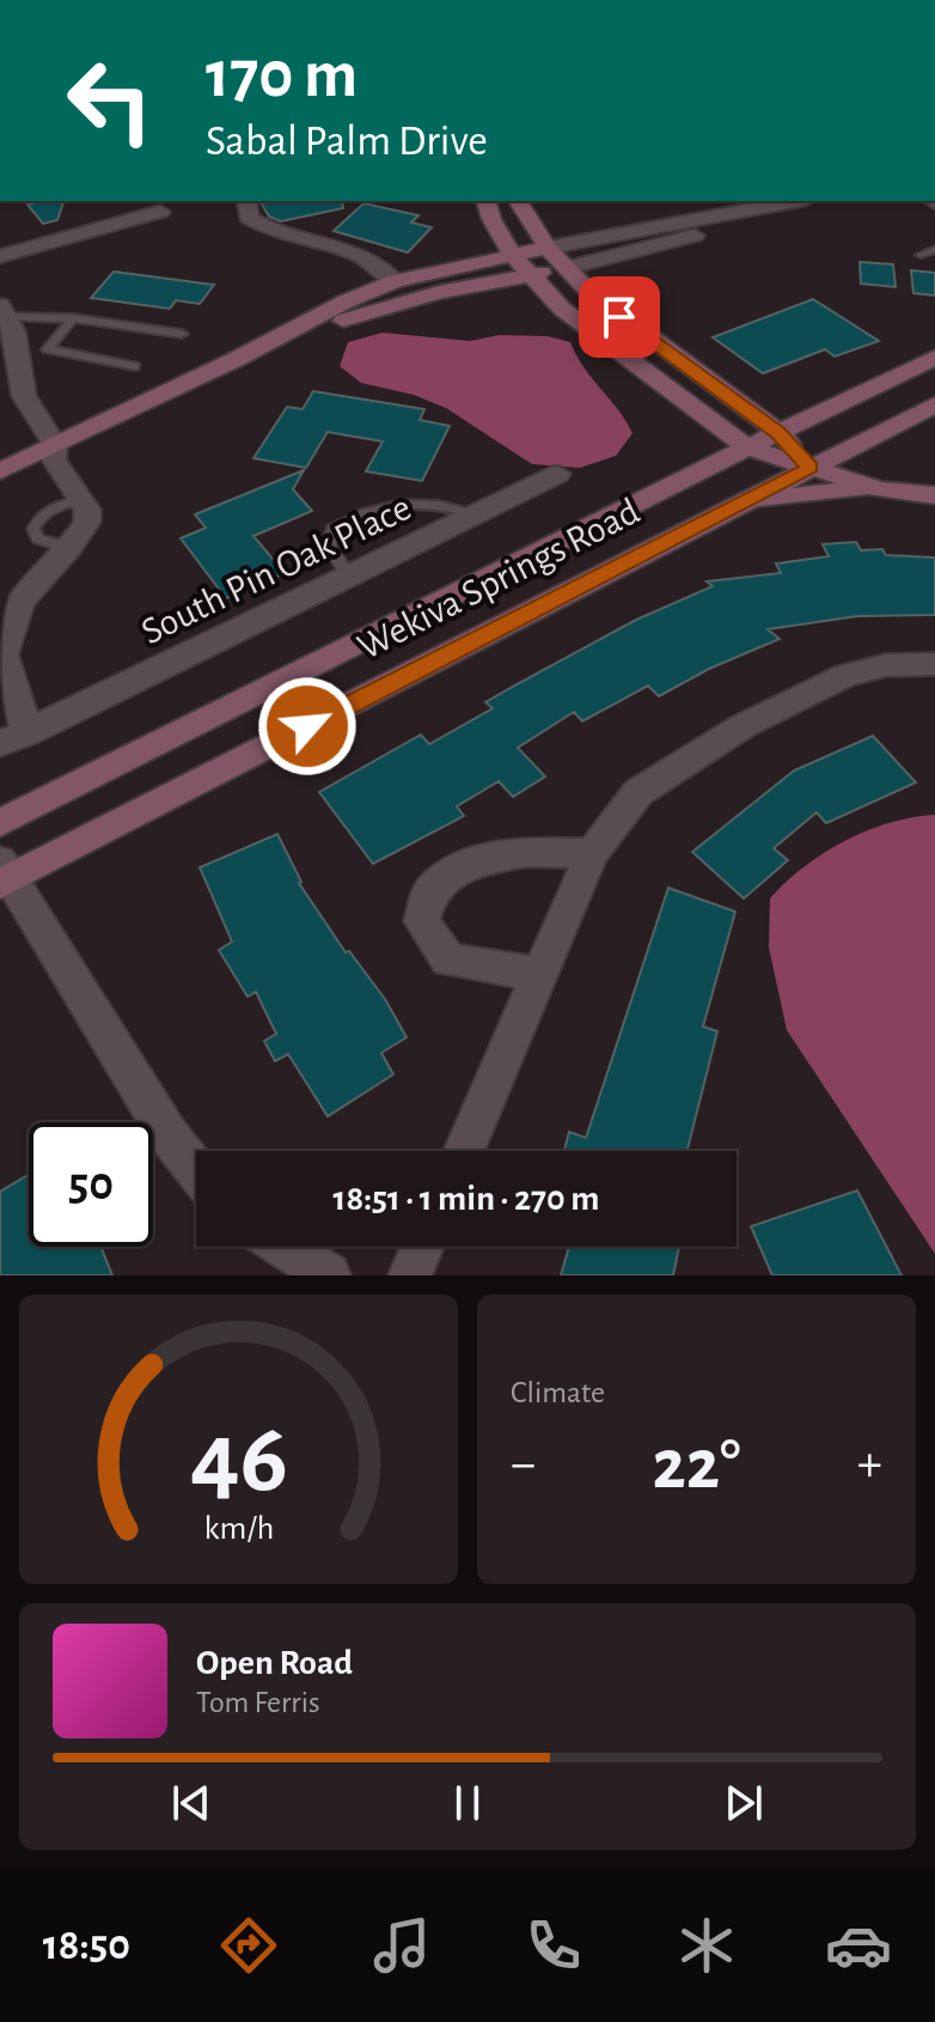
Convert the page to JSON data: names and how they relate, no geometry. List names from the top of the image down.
{
  "streets": {
    "street": ["South Pin Oak Place", "Wekiva Springs Road"]
  },
  "page": {
    "turn": ["170 m", "Sabal Palm Drive"],
    "limit": "50",
    "trip": "18:51 · 1 min · 270 m",
    "tile": "Climate",
    "heat": ["−", "22°", "+"],
    "song": ["Open Road", "Tom Ferris"],
    "tabs": "18:50",
    "gauge": ["46", "km/h"]
  }
}
